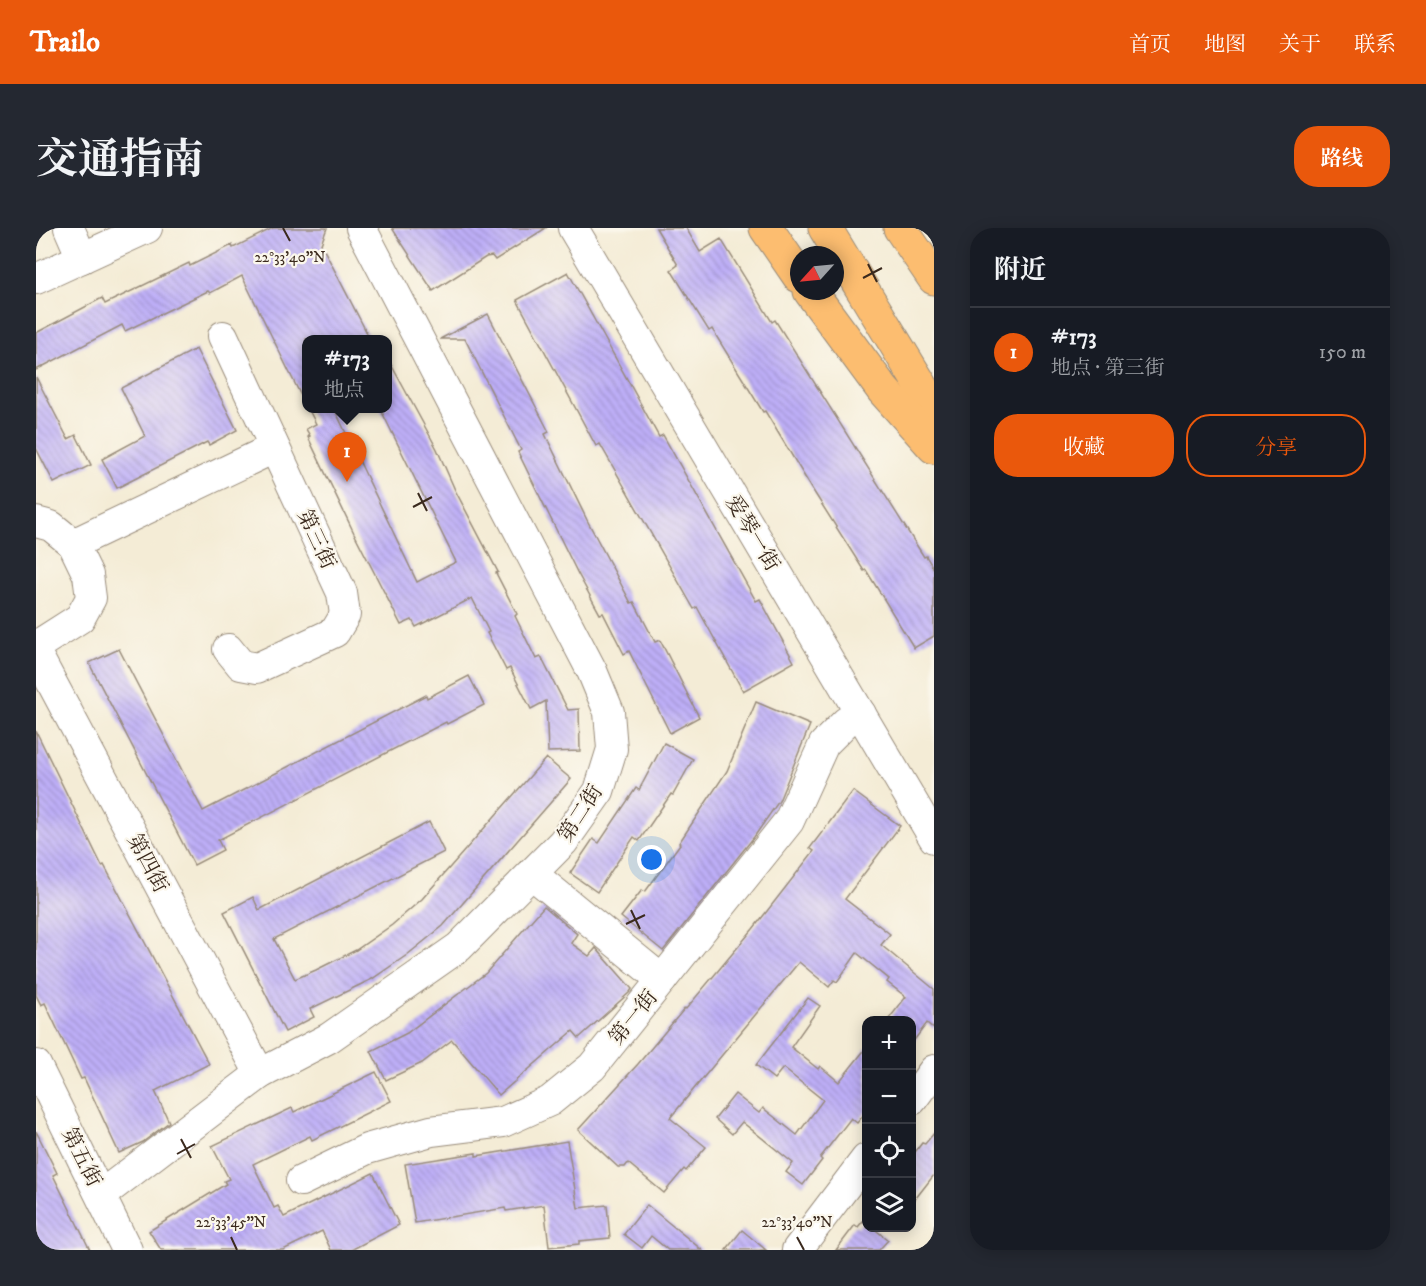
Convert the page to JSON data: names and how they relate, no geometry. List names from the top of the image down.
{
  "streets": {
    "street": [
      "爱琴一街",
      "第三街",
      "第二街",
      "第四街",
      "第一街",
      "第五街"
    ]
  },
  "crossings": [
    ["爱琴一街", "第一街"],
    ["第二街", "第四街"],
    ["第二街", "第五街"]
  ],
  "north": "bottom left",
  "page": {
    "header": "Trailo",
    "nav": [
      "首页",
      "地图",
      "关于",
      "联系"
    ],
    "title": "交通指南",
    "buttons": [
      "路线",
      ["收藏", "分享"]
    ],
    "heading": "附近",
    "list": [
      {
        "mark": "1",
        "name": "#173",
        "note": "地点 · 第三街",
        "value": "150 m"
      }
    ],
    "popup": ["#173", "地点"],
    "pins": "1",
    "map_buttons": ["+", "−"]
  },
  "coordinates": ["22°33'40\"N", "22°33'45\"N"]
}
